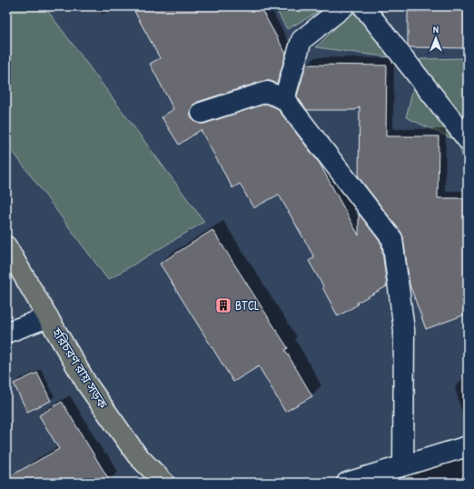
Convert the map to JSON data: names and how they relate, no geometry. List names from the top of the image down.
{
  "streets": {
    "main road": ["হরিচরণ রায় সড়ক"]
  },
  "places": {
    "building": ["BTCL"]
  },
  "north": "top"
}
